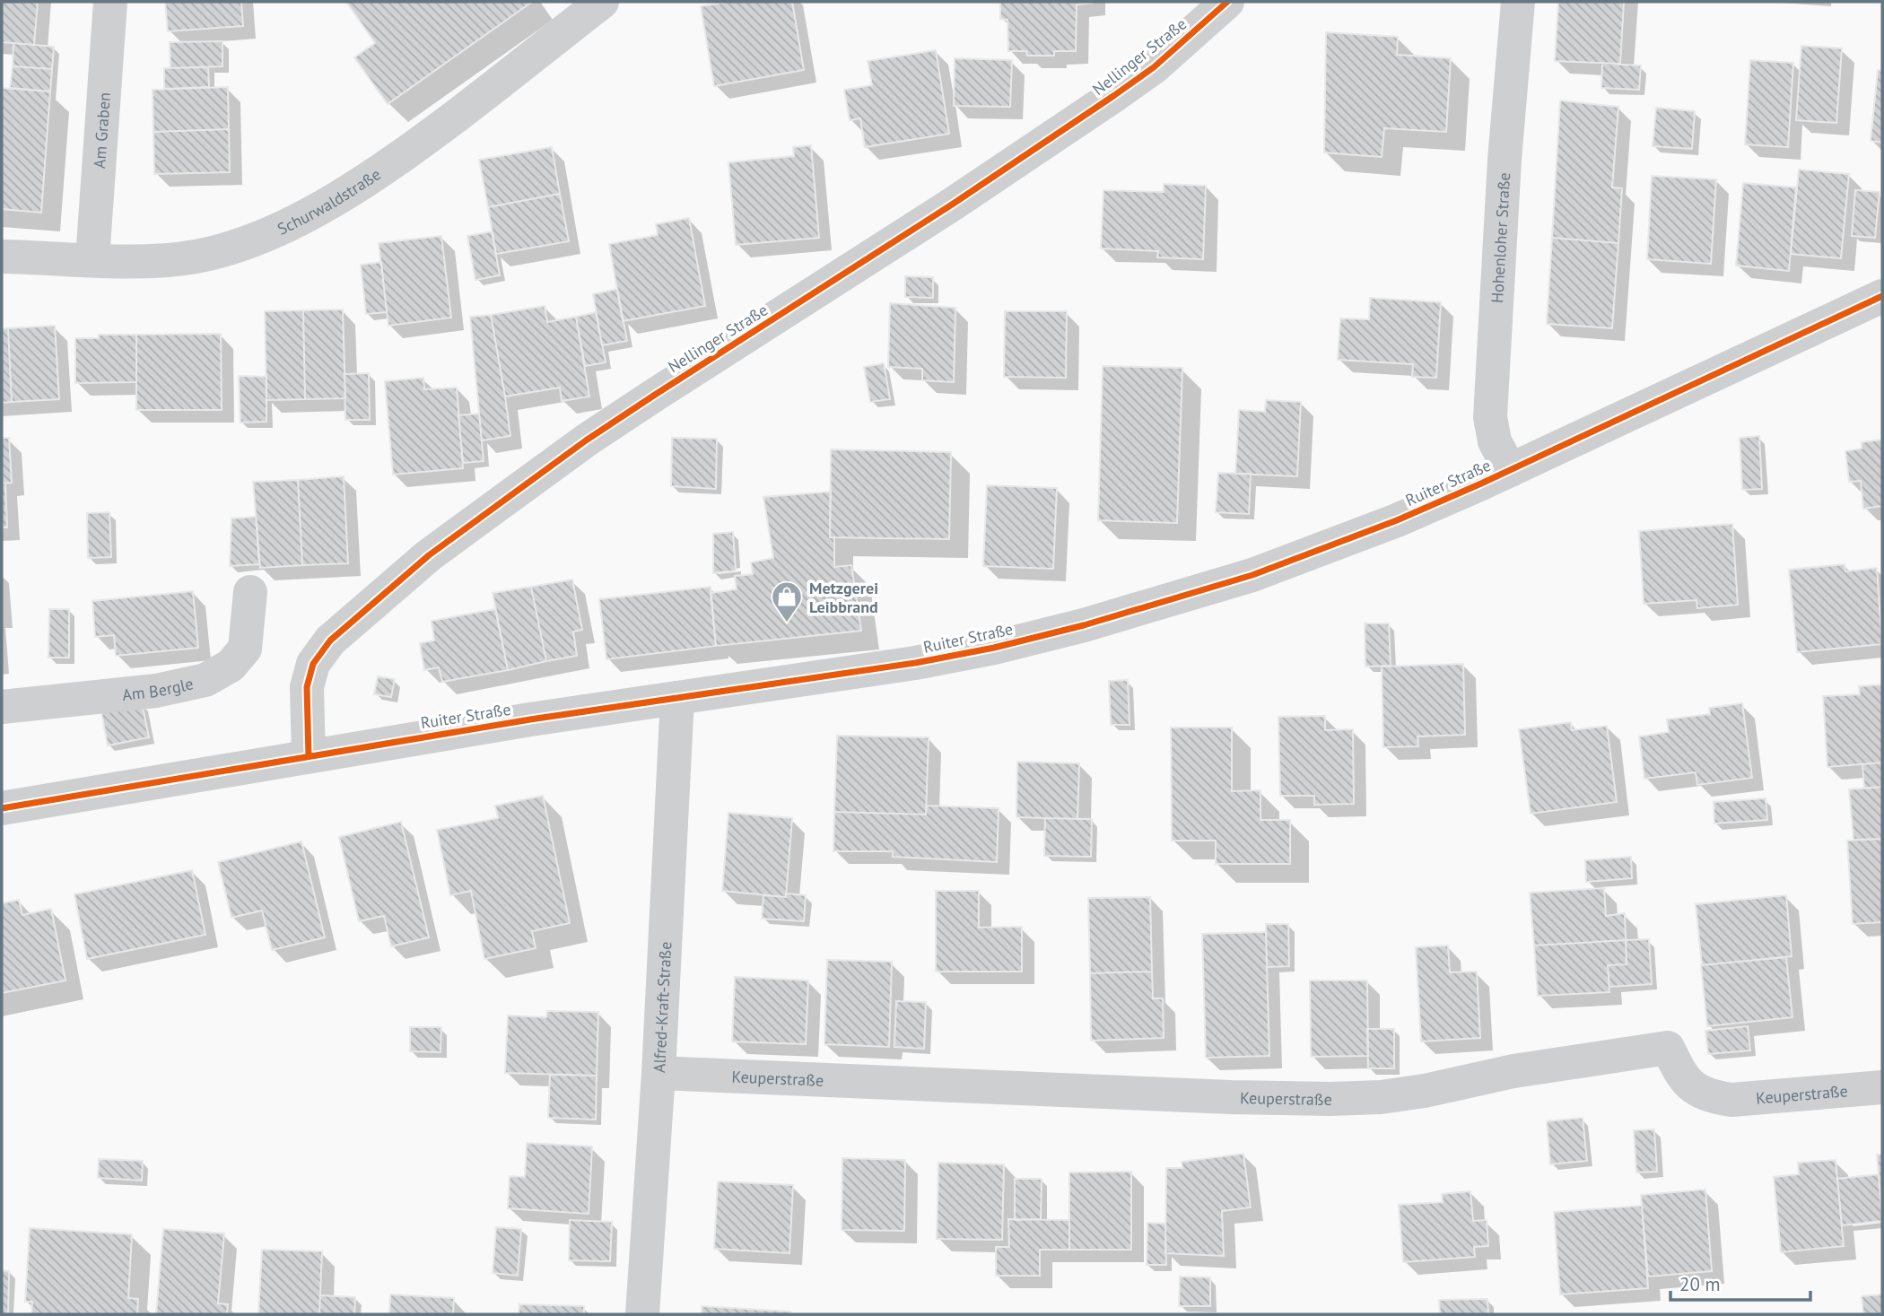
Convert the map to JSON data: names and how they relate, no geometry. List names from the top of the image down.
{
  "streets": {
    "street": [
      "Nellinger Straße",
      "Am Graben",
      "Schurwaldstraße",
      "Hohenloher Straße",
      "Ruiter Straße",
      "Am Bergle",
      "Alfred-Kraft-Straße",
      "Keuperstraße"
    ]
  },
  "crossings": [
    ["Nellinger Straße", "Ruiter Straße"],
    ["Am Graben", "Schurwaldstraße"],
    ["Hohenloher Straße", "Ruiter Straße"],
    ["Ruiter Straße", "Alfred-Kraft-Straße"],
    ["Alfred-Kraft-Straße", "Keuperstraße"]
  ],
  "places": {
    "shop": ["Metzgerei Leibbrand"]
  },
  "scale_bar": "20 m"
}
